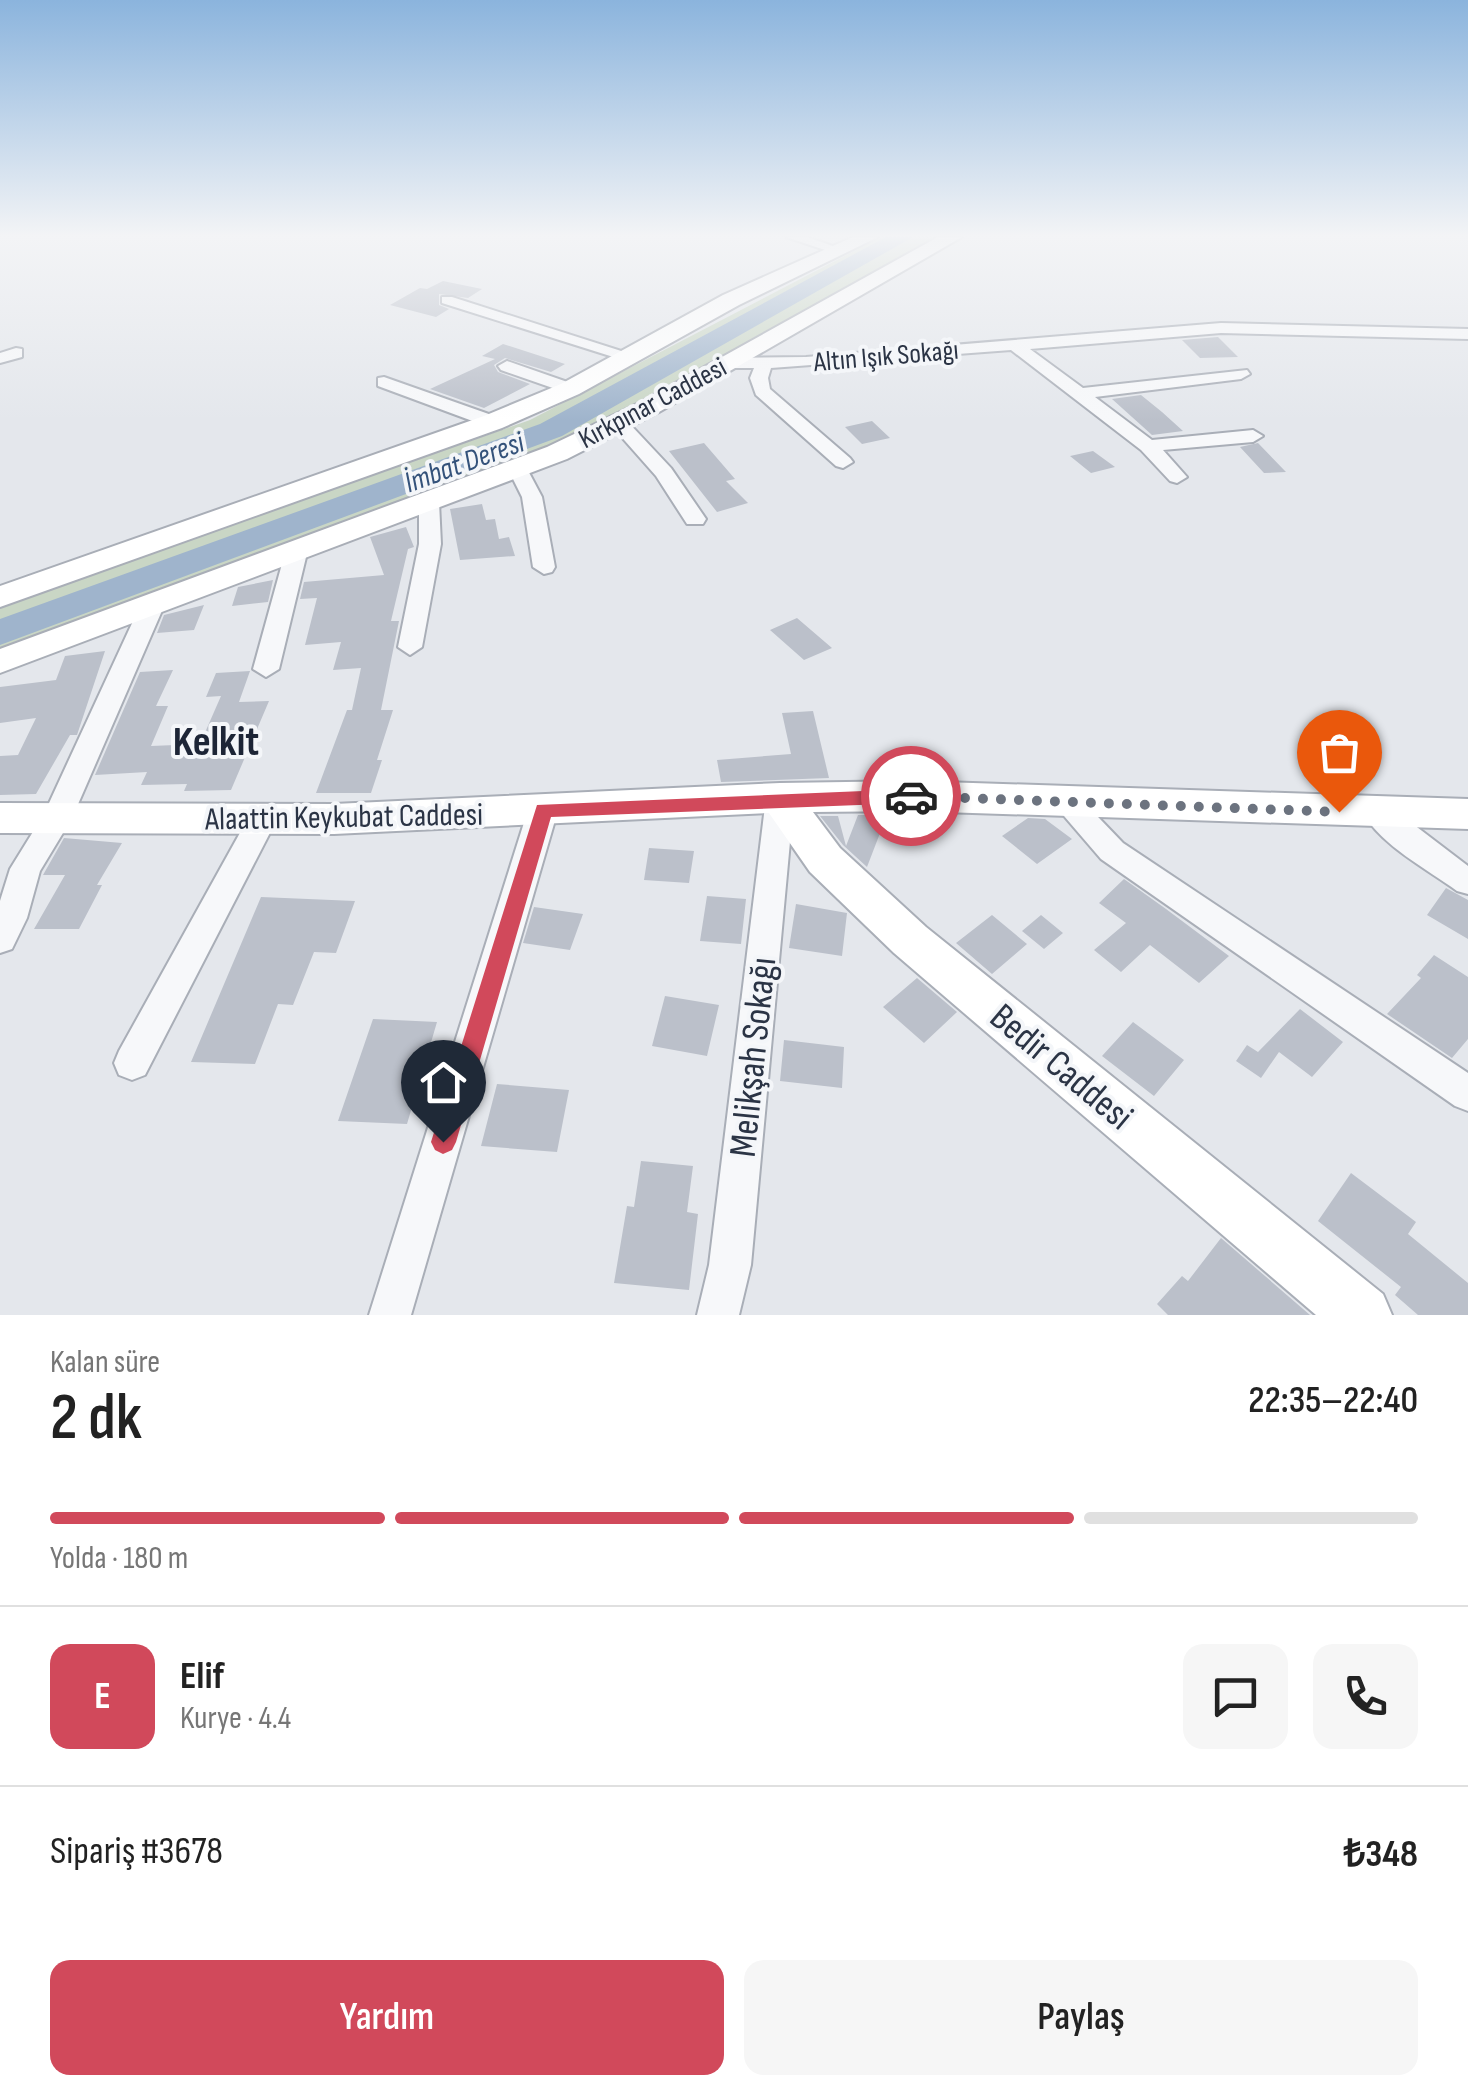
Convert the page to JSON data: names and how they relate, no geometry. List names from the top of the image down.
{
  "streets": {
    "street": [
      "Altın Işık Sokağı",
      "Kırkpınar Caddesi",
      "Alaattin Keykubat Caddesi",
      "Melikşah Sokağı",
      "Bedir Caddesi"
    ]
  },
  "crossings": [
    ["Altın Işık Sokağı", "Kırkpınar Caddesi"],
    ["Alaattin Keykubat Caddesi", "Melikşah Sokağı"],
    ["Alaattin Keykubat Caddesi", "Bedir Caddesi"],
    ["Melikşah Sokağı", "Bedir Caddesi"]
  ],
  "districts": ["Kelkit"],
  "water": ["İmbat Deresi"],
  "page": {
    "heading": ["2 dk", "Kalan süre", "22:35–22:40"],
    "panel": [
      "Elif",
      "Kurye · 4.4",
      "Sipariş #3678",
      "₺348"
    ],
    "bar": "Yolda · 180 m",
    "round": "E",
    "buttons": ["Yardım", "Paylaş"]
  }
}
